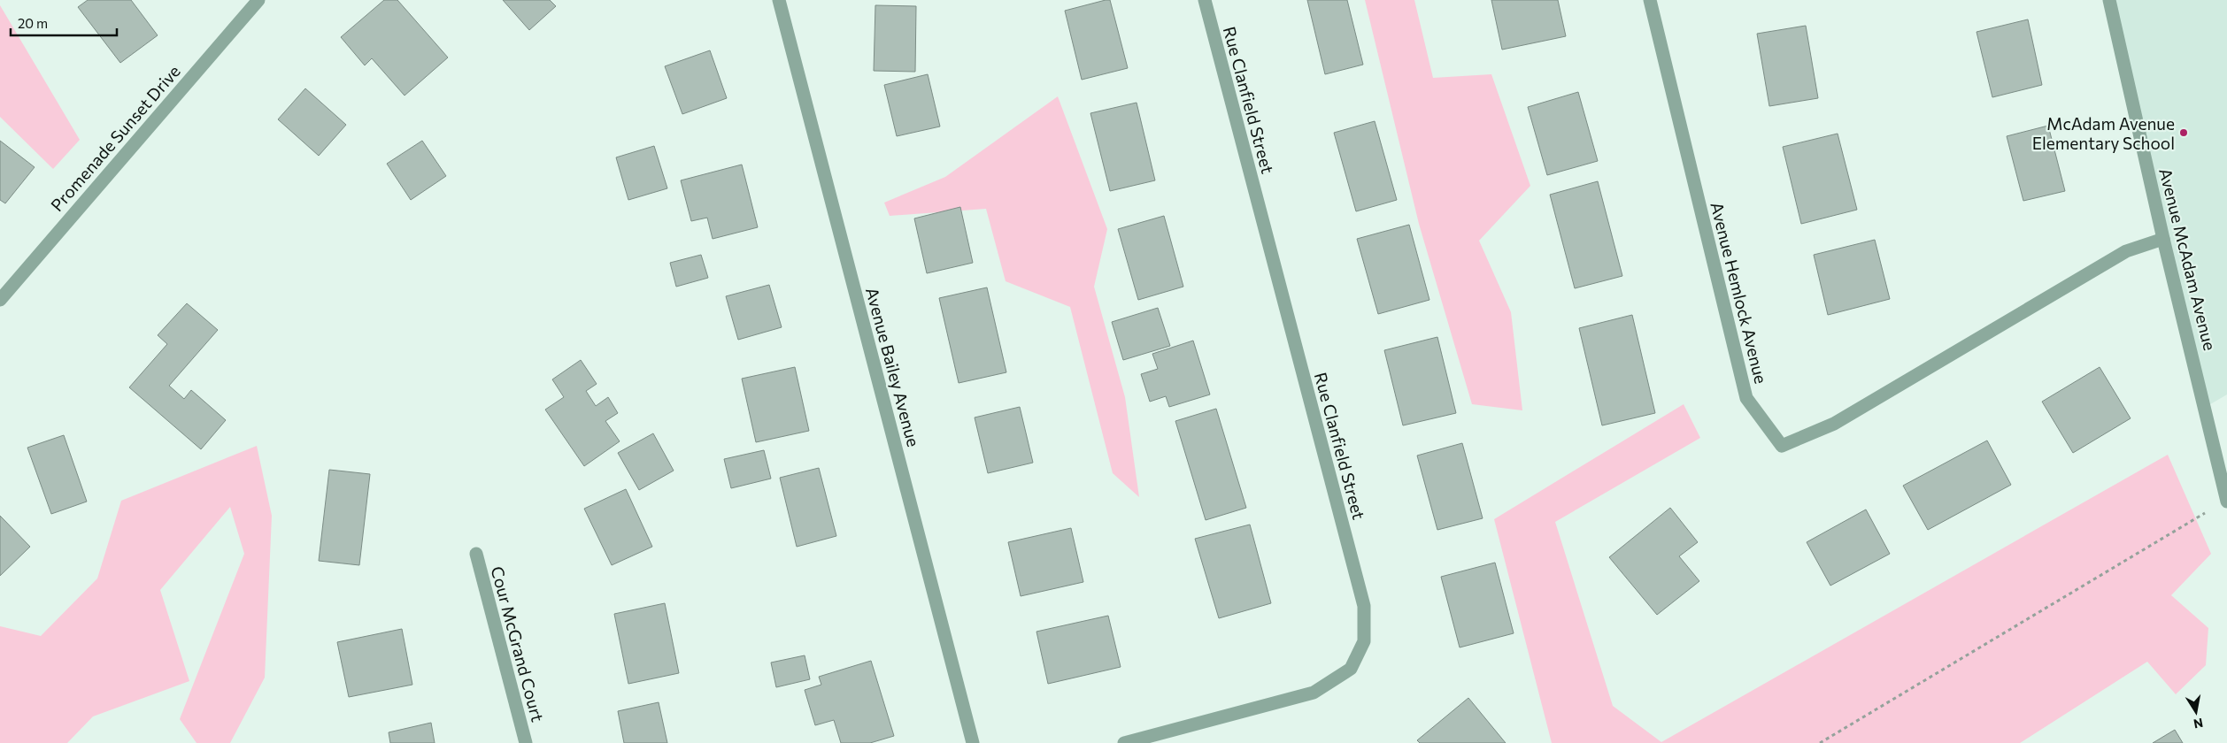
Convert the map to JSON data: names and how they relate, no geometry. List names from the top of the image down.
{
  "streets": {
    "street": [
      "Rue Clanfield Street",
      "Promenade Sunset Drive",
      "Avenue McAdam Avenue",
      "Avenue Hemlock Avenue",
      "Avenue Bailey Avenue",
      "Cour McGrand Court"
    ]
  },
  "crossings": [
    ["Avenue McAdam Avenue", "Avenue Hemlock Avenue"]
  ],
  "places": ["McAdam Avenue Elementary School"],
  "scale_bar": "20 m",
  "north": "bottom"
}
